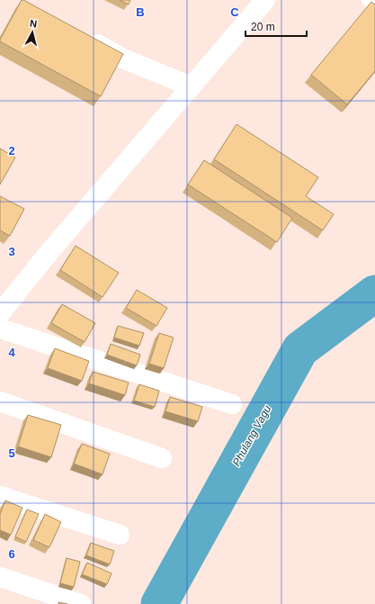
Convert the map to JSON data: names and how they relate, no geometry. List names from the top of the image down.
{
  "water": ["Phulang Vagu"],
  "scale_bar": "20 m",
  "north": "top",
  "grid": {
    "columns": ["B", "C"],
    "rows": [
      "2",
      "3",
      "4",
      "5",
      "6"
    ]
  }
}
